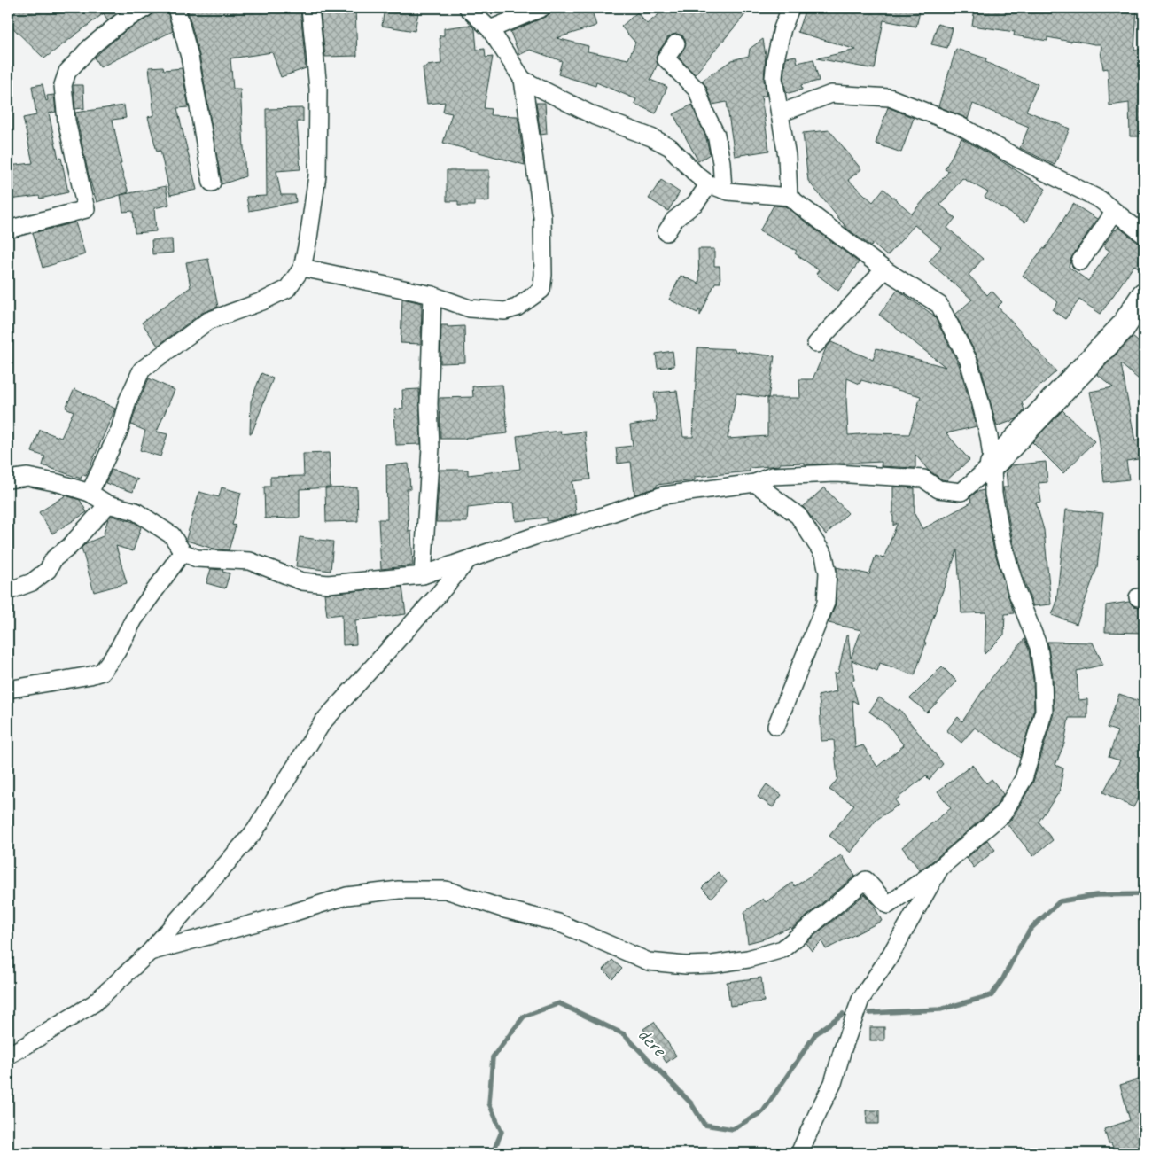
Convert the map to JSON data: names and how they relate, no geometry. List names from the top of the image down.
{
  "water": ["dere"]
}
